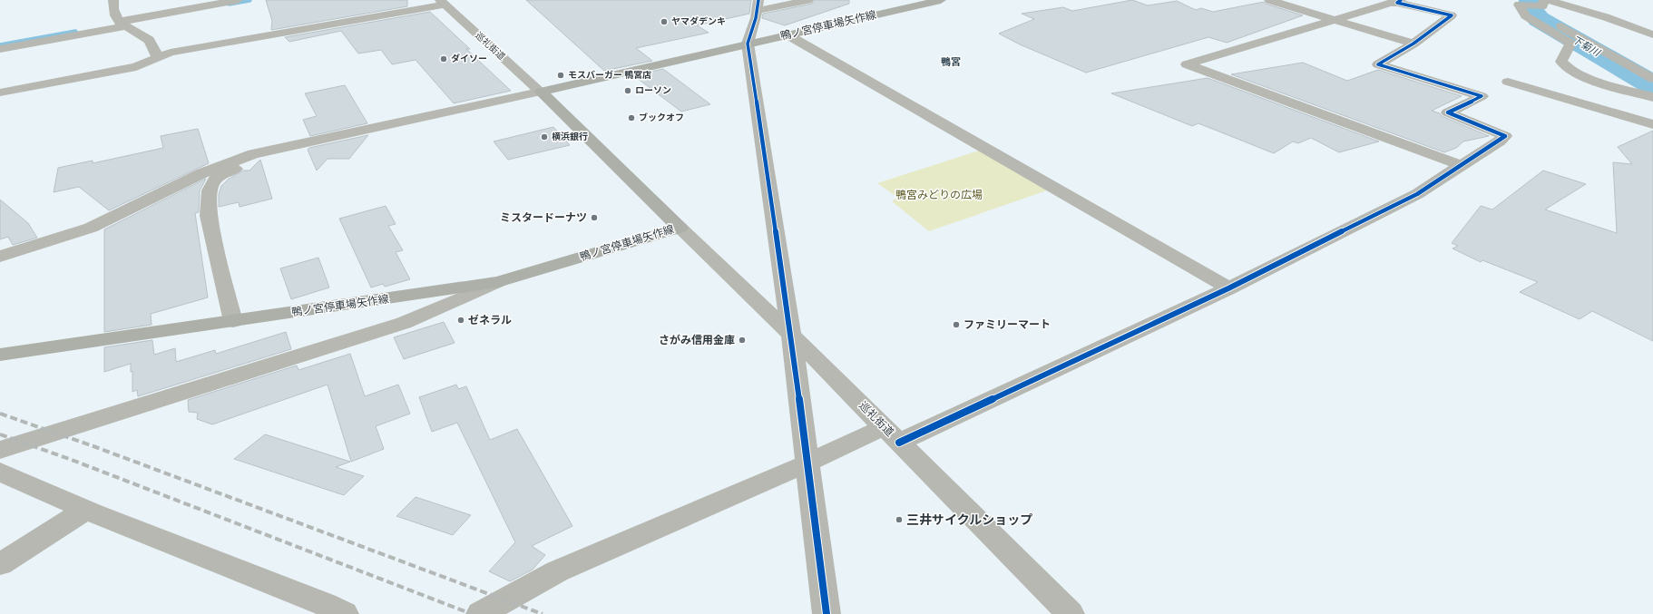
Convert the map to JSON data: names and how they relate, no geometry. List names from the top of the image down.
{
  "streets": {
    "main road": ["鴨ノ宮停車場矢作線"],
    "street": ["巡礼街道"]
  },
  "crossings": [
    ["鴨ノ宮停車場矢作線", "巡礼街道"]
  ],
  "districts": ["鴨宮"],
  "water": ["下菊川"],
  "parks": ["鴨宮みどりの広場"],
  "places": [
    "ヤマダデンキ",
    "ダイソー",
    "モスバーガー 鴨宮店",
    "ローソン",
    "ブックオフ",
    "横浜銀行",
    "ミスタードーナツ",
    "ゼネラル",
    "ファミリーマート",
    "さがみ信用金庫",
    "三井サイクルショップ"
  ]
}
